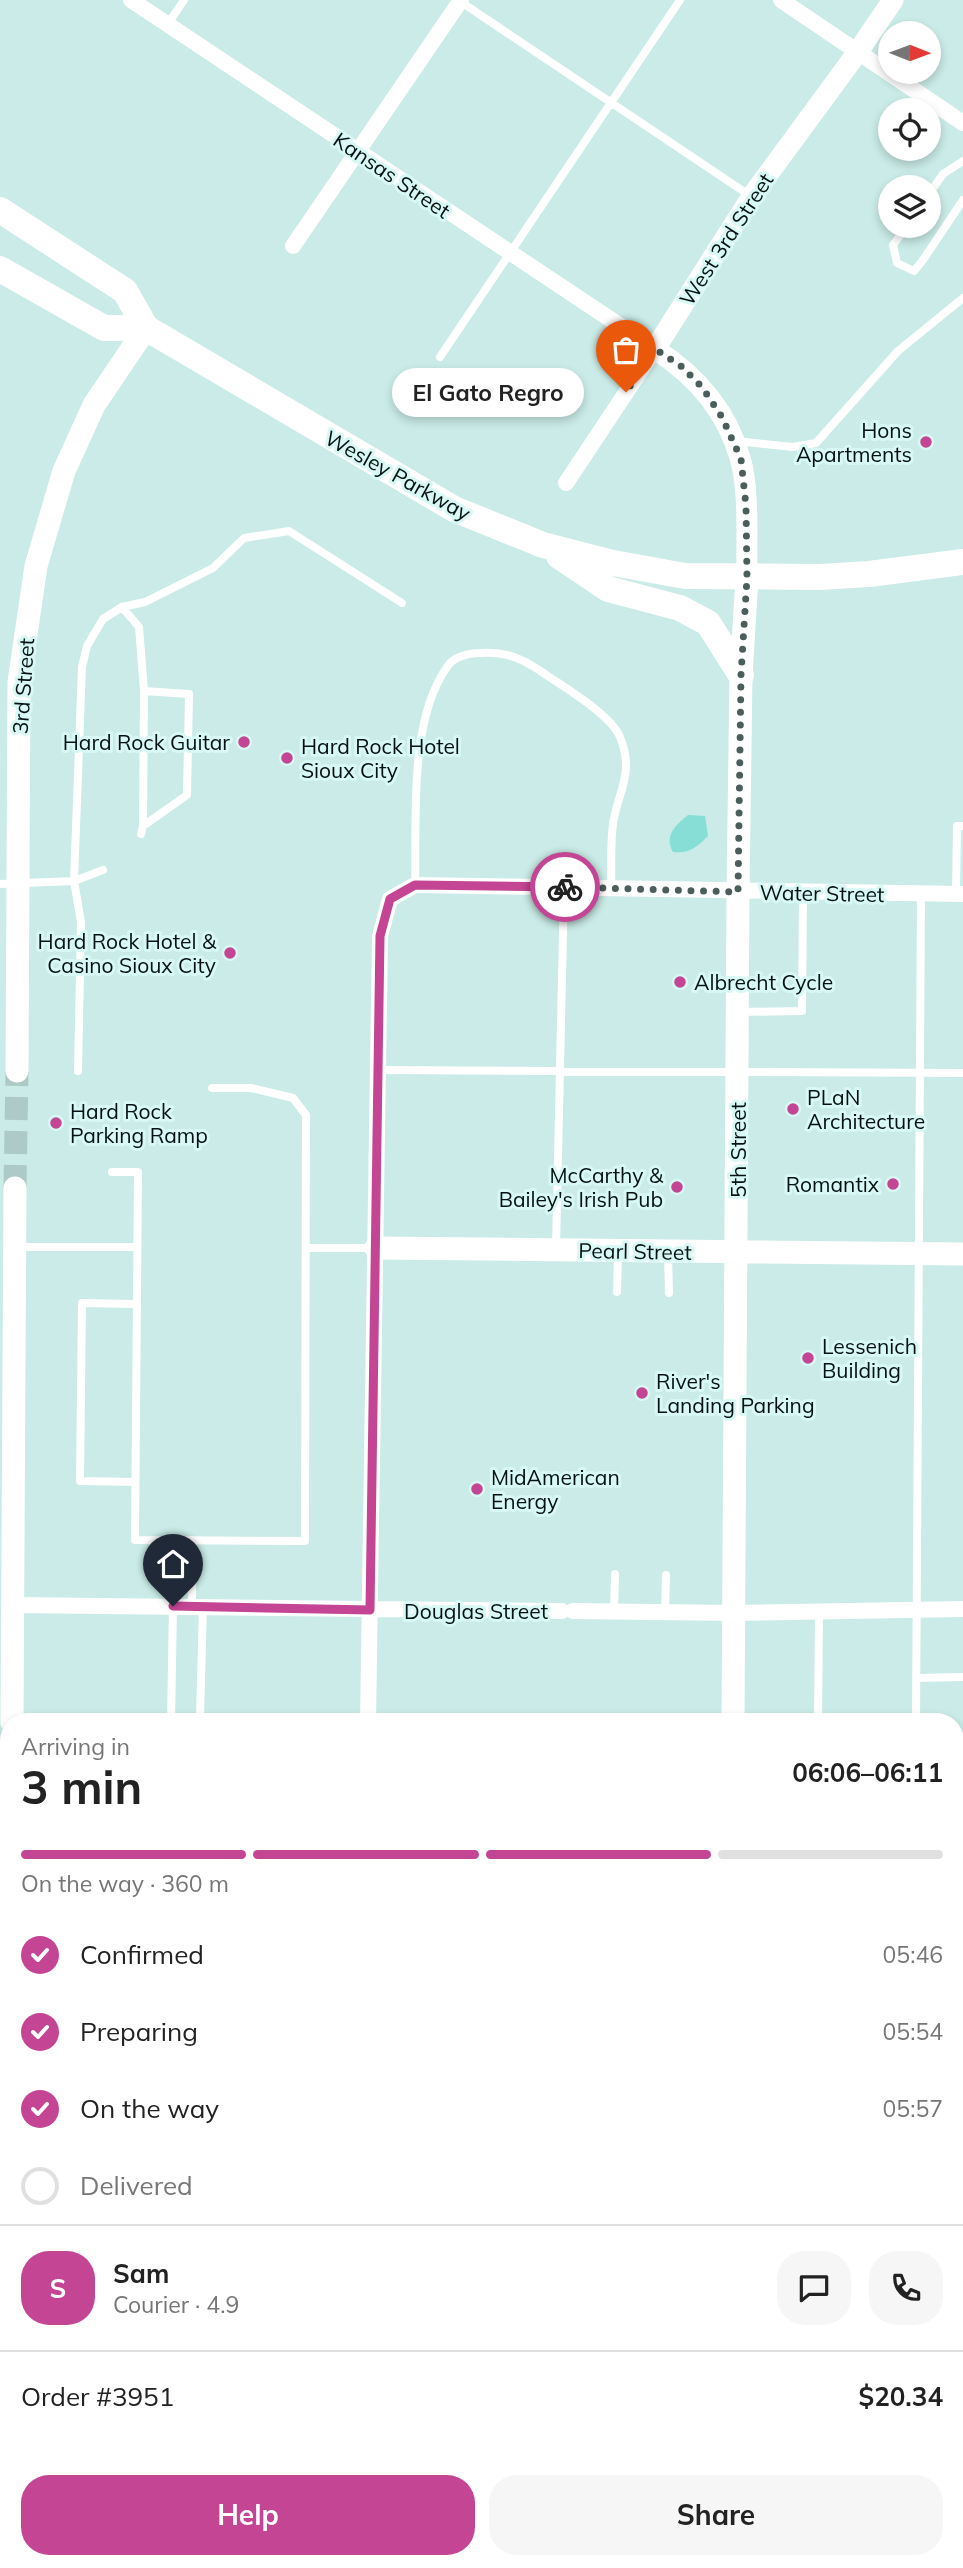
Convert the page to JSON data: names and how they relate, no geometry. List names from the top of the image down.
{
  "streets": {
    "main road": [
      "Wesley Parkway",
      "3rd Street",
      "5th Street",
      "Pearl Street"
    ],
    "street": [
      "Kansas Street",
      "West 3rd Street",
      "Water Street",
      "Douglas Street"
    ]
  },
  "crossings": [
    ["Kansas Street", "West 3rd Street"],
    ["Wesley Parkway", "3rd Street"],
    ["Wesley Parkway", "5th Street"],
    ["Water Street", "5th Street"],
    ["5th Street", "Pearl Street"],
    ["5th Street", "Douglas Street"]
  ],
  "places": [
    "El Gato Regro",
    "Hons Apartments",
    "Hard Rock Guitar",
    "Hard Rock Hotel Sioux City",
    "Hard Rock Hotel & Casino Sioux City",
    "Albrecht Cycle",
    "PLaN Architecture",
    "Hard Rock Parking Ramp",
    "Romantix",
    "McCarthy & Bailey's Irish Pub",
    "Lessenich Building",
    "River's Landing Parking",
    "MidAmerican Energy"
  ],
  "north": "right",
  "page": {
    "bubble": "El Gato Regro",
    "heading": ["3 min", "Arriving in", "06:06–06:11"],
    "panel": [
      "Sam",
      "Courier · 4.9",
      "Order #3951",
      "$20.34"
    ],
    "bar": "On the way · 360 m",
    "list": [
      ["Confirmed", "05:46"],
      ["Preparing", "05:54"],
      ["On the way", "05:57"],
      "Delivered"
    ],
    "round": "S",
    "buttons": ["Help", "Share"]
  }
}
